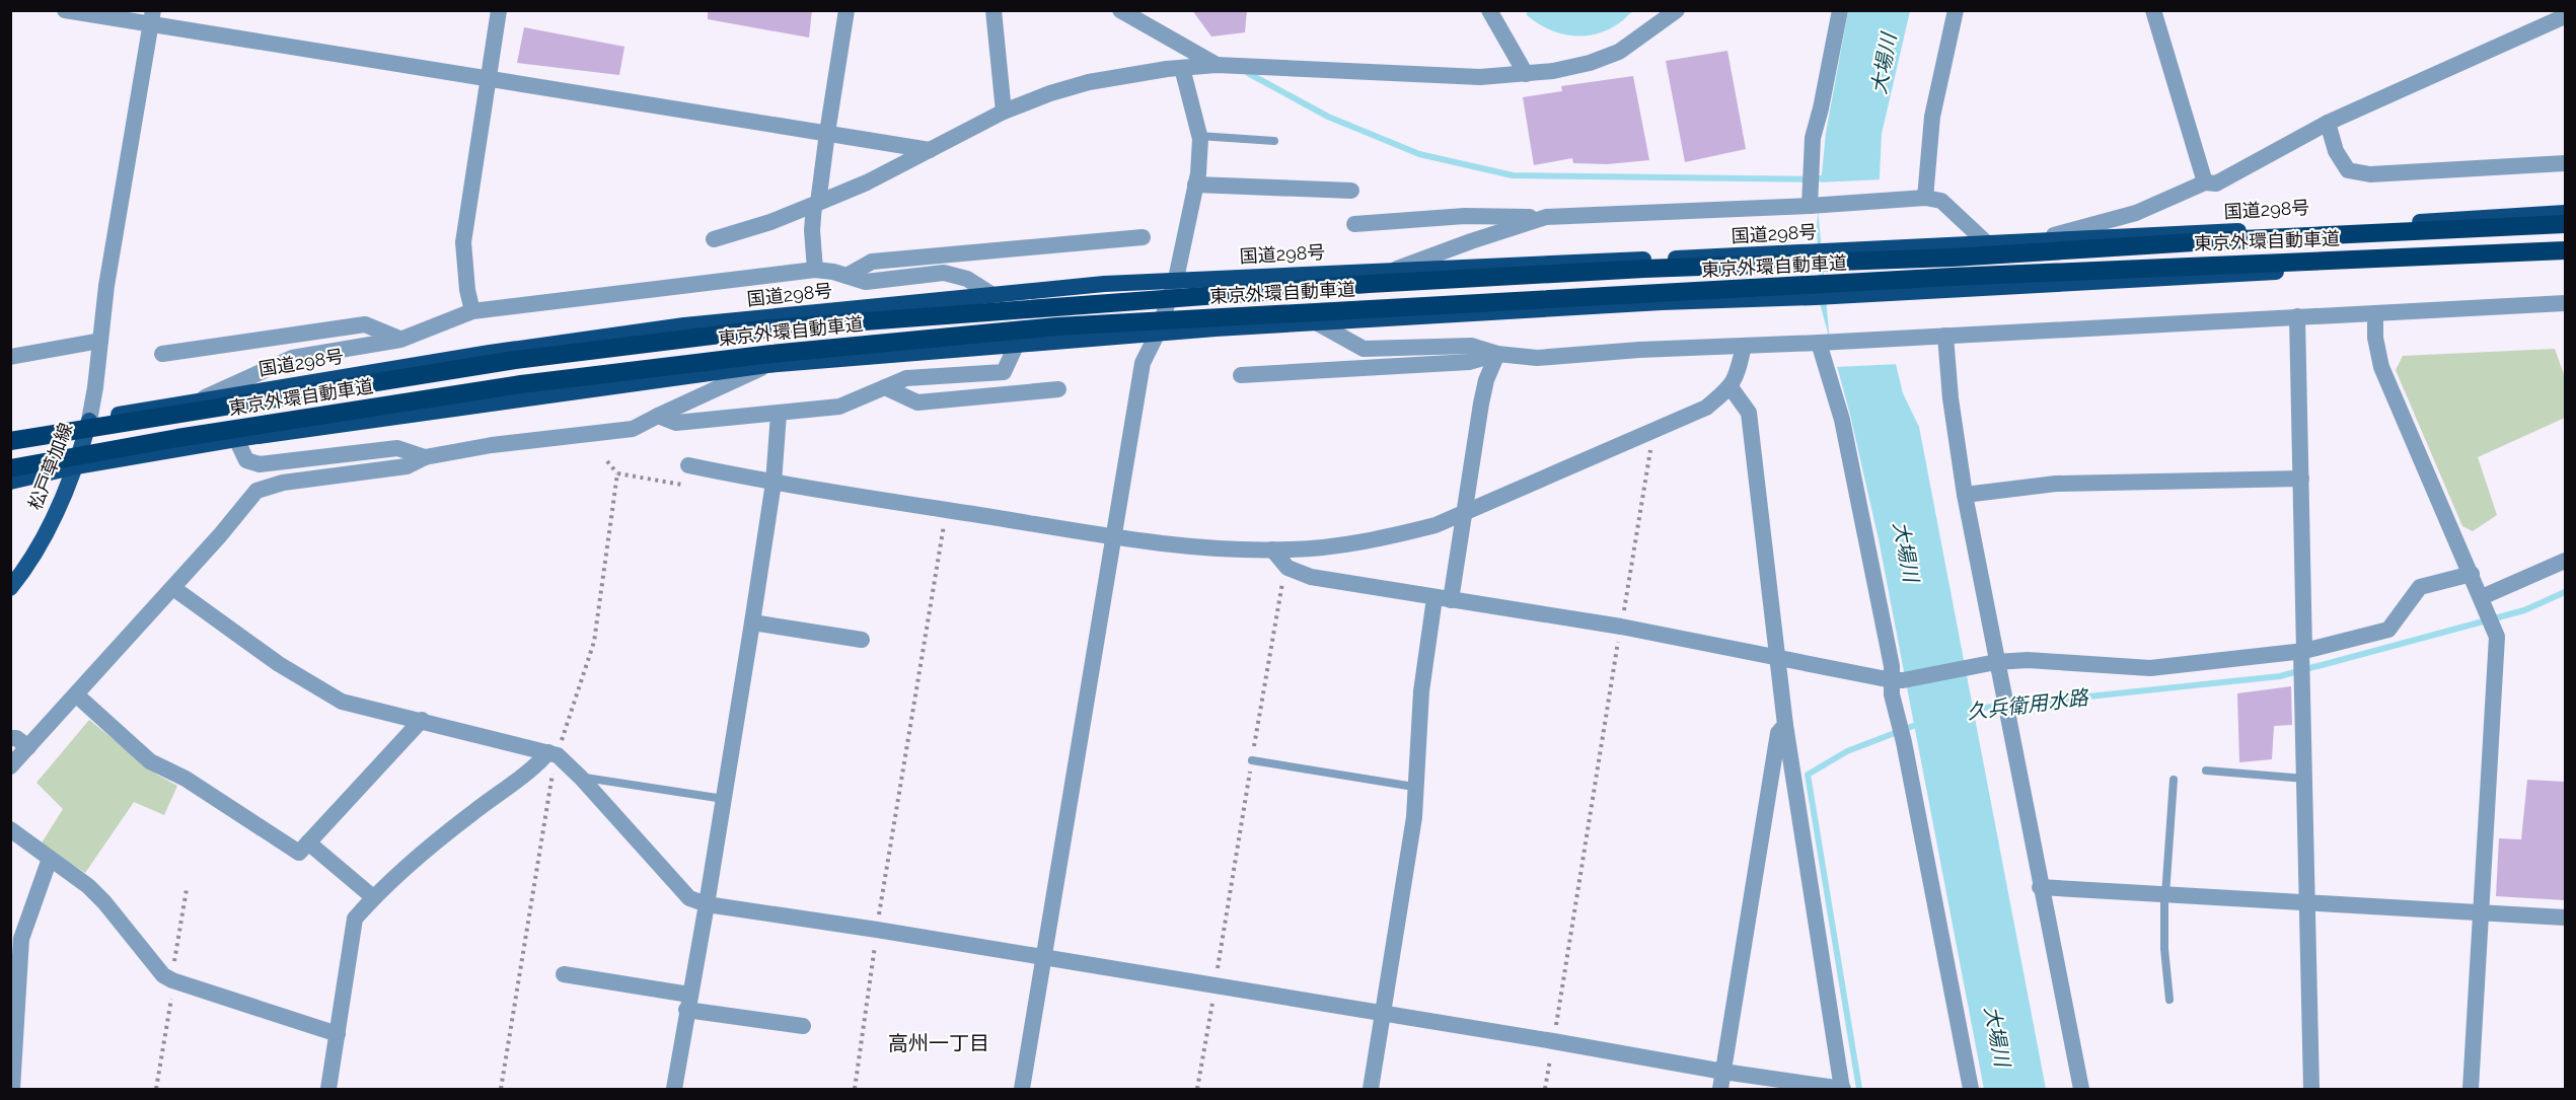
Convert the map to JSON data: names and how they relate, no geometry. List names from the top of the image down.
{
  "streets": {
    "highway": ["国道298号", "東京外環自動車道"],
    "main road": ["松戸草加線"]
  },
  "crossings": [
    ["国道298号", "松戸草加線"]
  ],
  "districts": ["高州一丁目"],
  "water": ["大場川", "久兵衛用水路"]
}
